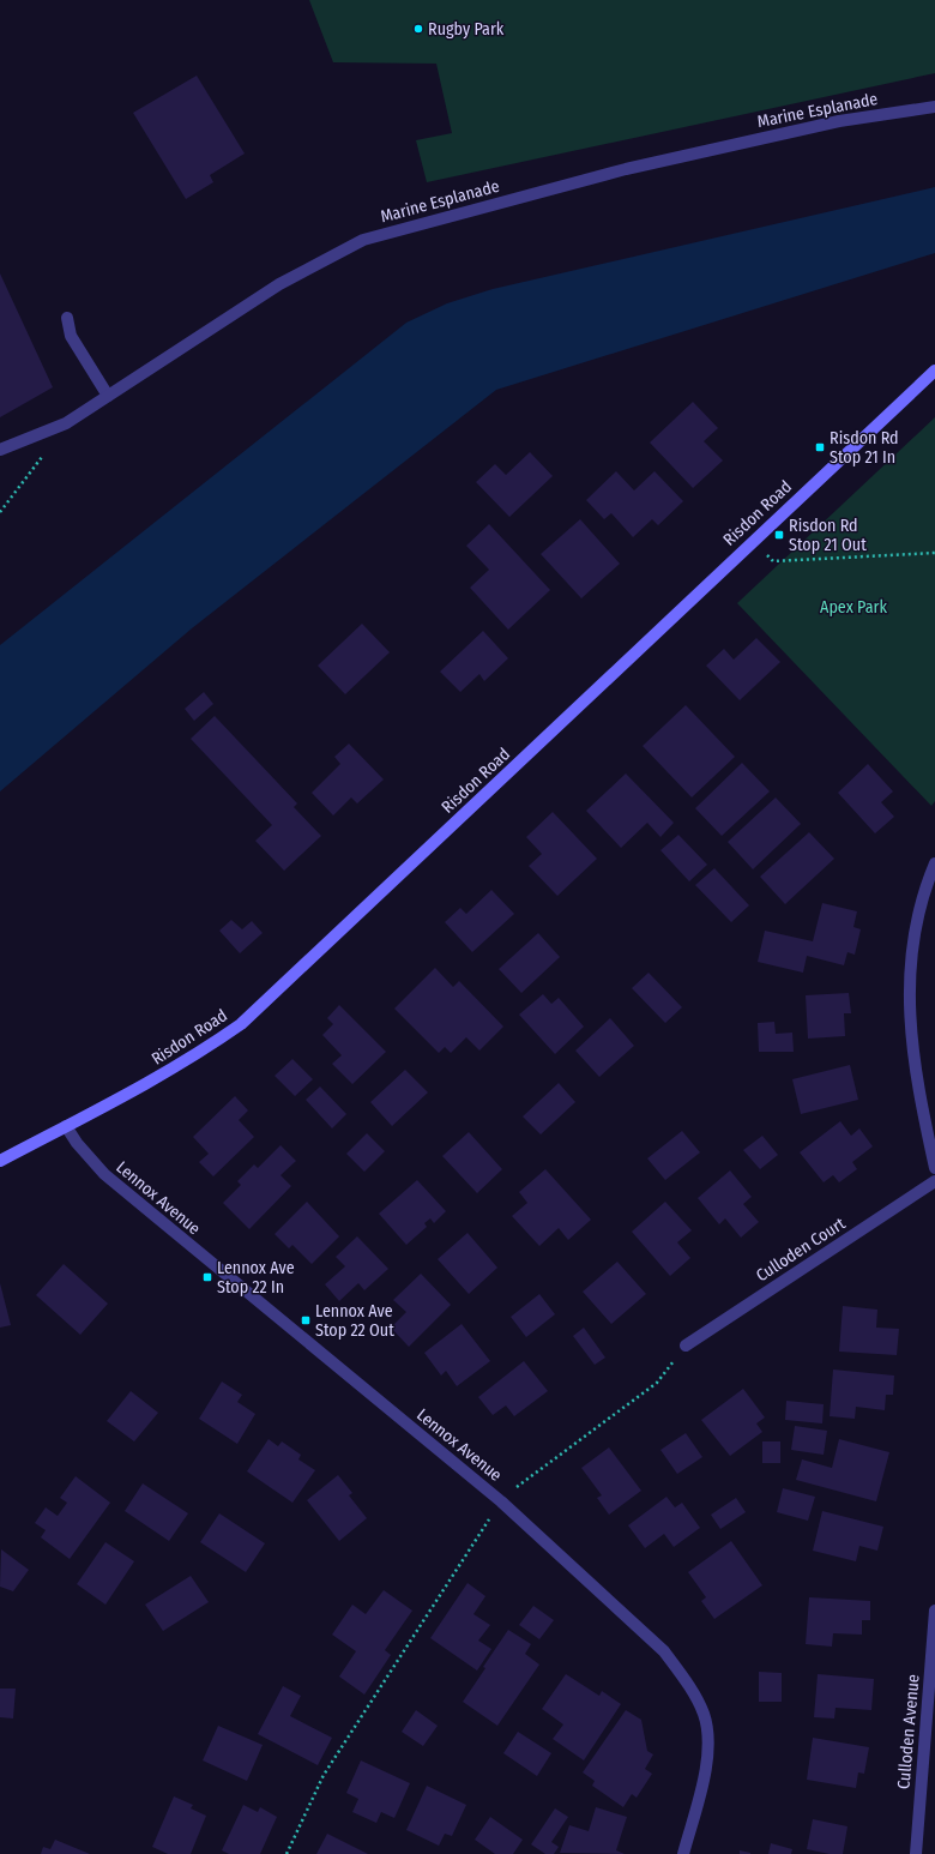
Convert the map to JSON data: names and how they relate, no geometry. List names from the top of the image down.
{
  "streets": {
    "street": [
      "Marine Esplanade",
      "Risdon Road",
      "Lennox Avenue",
      "Culloden Court",
      "Culloden Avenue"
    ]
  },
  "crossings": [
    ["Risdon Road", "Lennox Avenue"]
  ],
  "parks": ["Apex Park"],
  "places": {
    "other": ["Rugby Park"],
    "transit": [
      "Risdon Rd Stop 21 In",
      "Risdon Rd Stop 21 Out",
      "Lennox Ave Stop 22 In",
      "Lennox Ave Stop 22 Out"
    ]
  }
}
